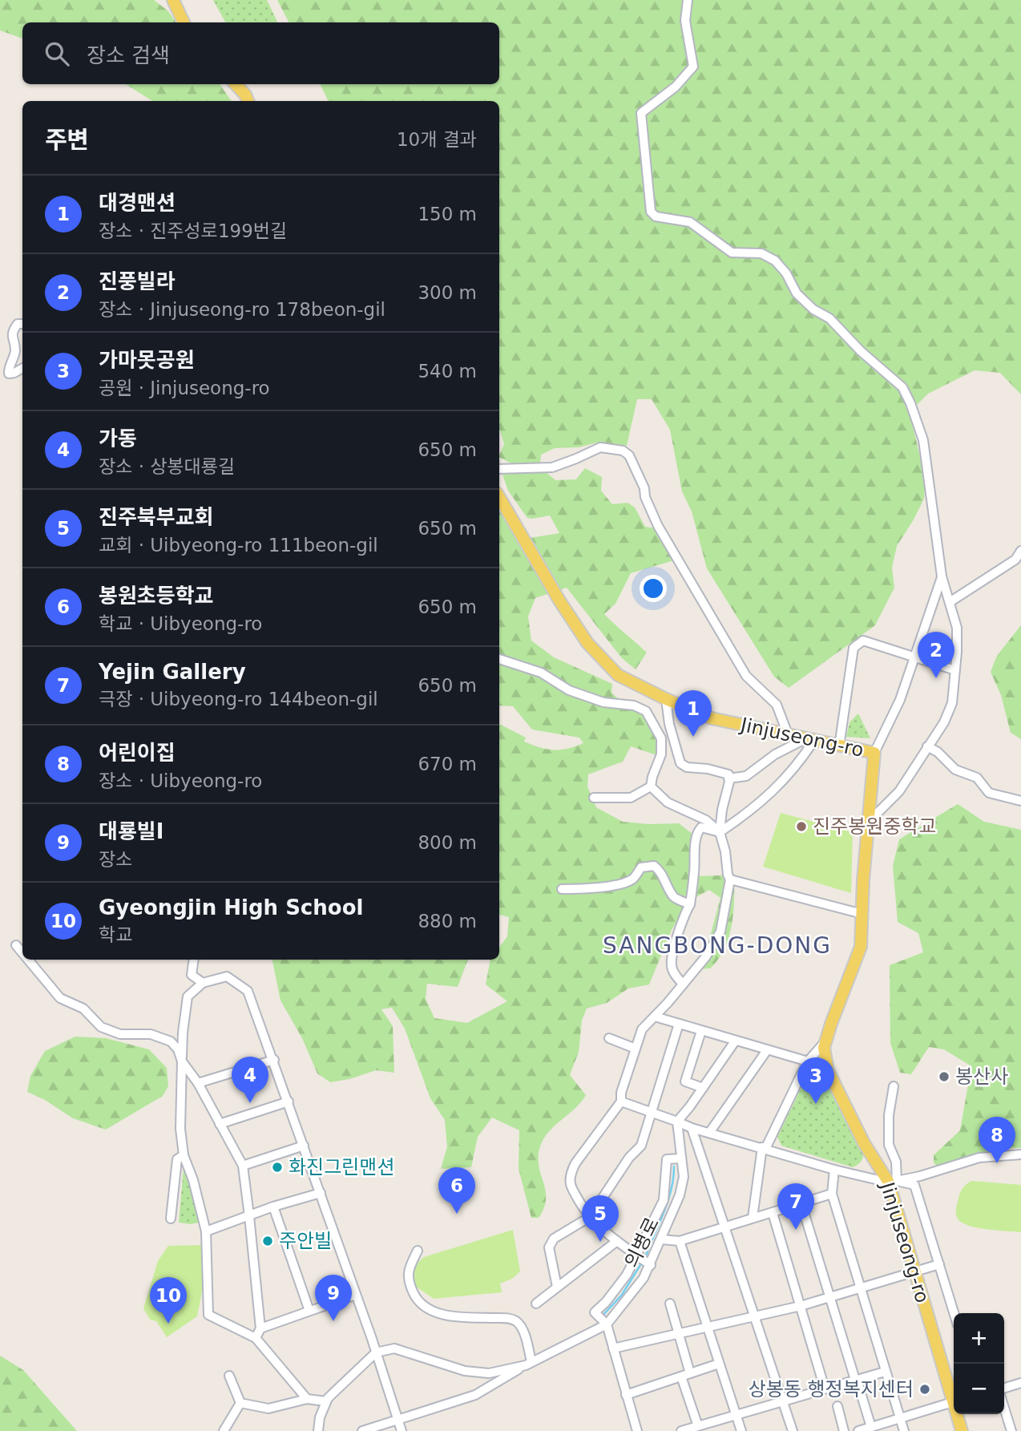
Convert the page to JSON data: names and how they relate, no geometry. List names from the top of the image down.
{
  "streets": {
    "main road": ["Jinjuseong-ro"],
    "street": ["의병로"]
  },
  "districts": ["SANGBONG-DONG"],
  "places": [
    "진주봉원중학교",
    "봉산사",
    "화진그린맨션",
    "주안빌",
    "상봉동 행정복지센터"
  ],
  "page": {
    "search": "장소 검색",
    "heading": ["주변", "10개 결과"],
    "list": [
      {
        "mark": "1",
        "name": "대경맨션",
        "note": "장소 · 진주성로199번길",
        "value": "150 m"
      },
      {
        "mark": "2",
        "name": "진풍빌라",
        "note": "장소 · Jinjuseong-ro 178beon-gil",
        "value": "300 m"
      },
      {
        "mark": "3",
        "name": "가마못공원",
        "note": "공원 · Jinjuseong-ro",
        "value": "540 m"
      },
      {
        "mark": "4",
        "name": "가동",
        "note": "장소 · 상봉대룡길",
        "value": "650 m"
      },
      {
        "mark": "5",
        "name": "진주북부교회",
        "note": "교회 · Uibyeong-ro 111beon-gil",
        "value": "650 m"
      },
      {
        "mark": "6",
        "name": "봉원초등학교",
        "note": "학교 · Uibyeong-ro",
        "value": "650 m"
      },
      {
        "mark": "7",
        "name": "Yejin Gallery",
        "note": "극장 · Uibyeong-ro 144beon-gil",
        "value": "650 m"
      },
      {
        "mark": "8",
        "name": "어린이집",
        "note": "장소 · Uibyeong-ro",
        "value": "670 m"
      },
      {
        "mark": "9",
        "name": "대룡빌I",
        "note": "장소",
        "value": "800 m"
      },
      {
        "mark": "10",
        "name": "Gyeongjin High School",
        "note": "학교",
        "value": "880 m"
      }
    ],
    "pins": [
      "2",
      "1",
      "4",
      "3",
      "8",
      "6",
      "7",
      "5",
      "9",
      "10"
    ],
    "map_buttons": ["+", "−"]
  }
}
